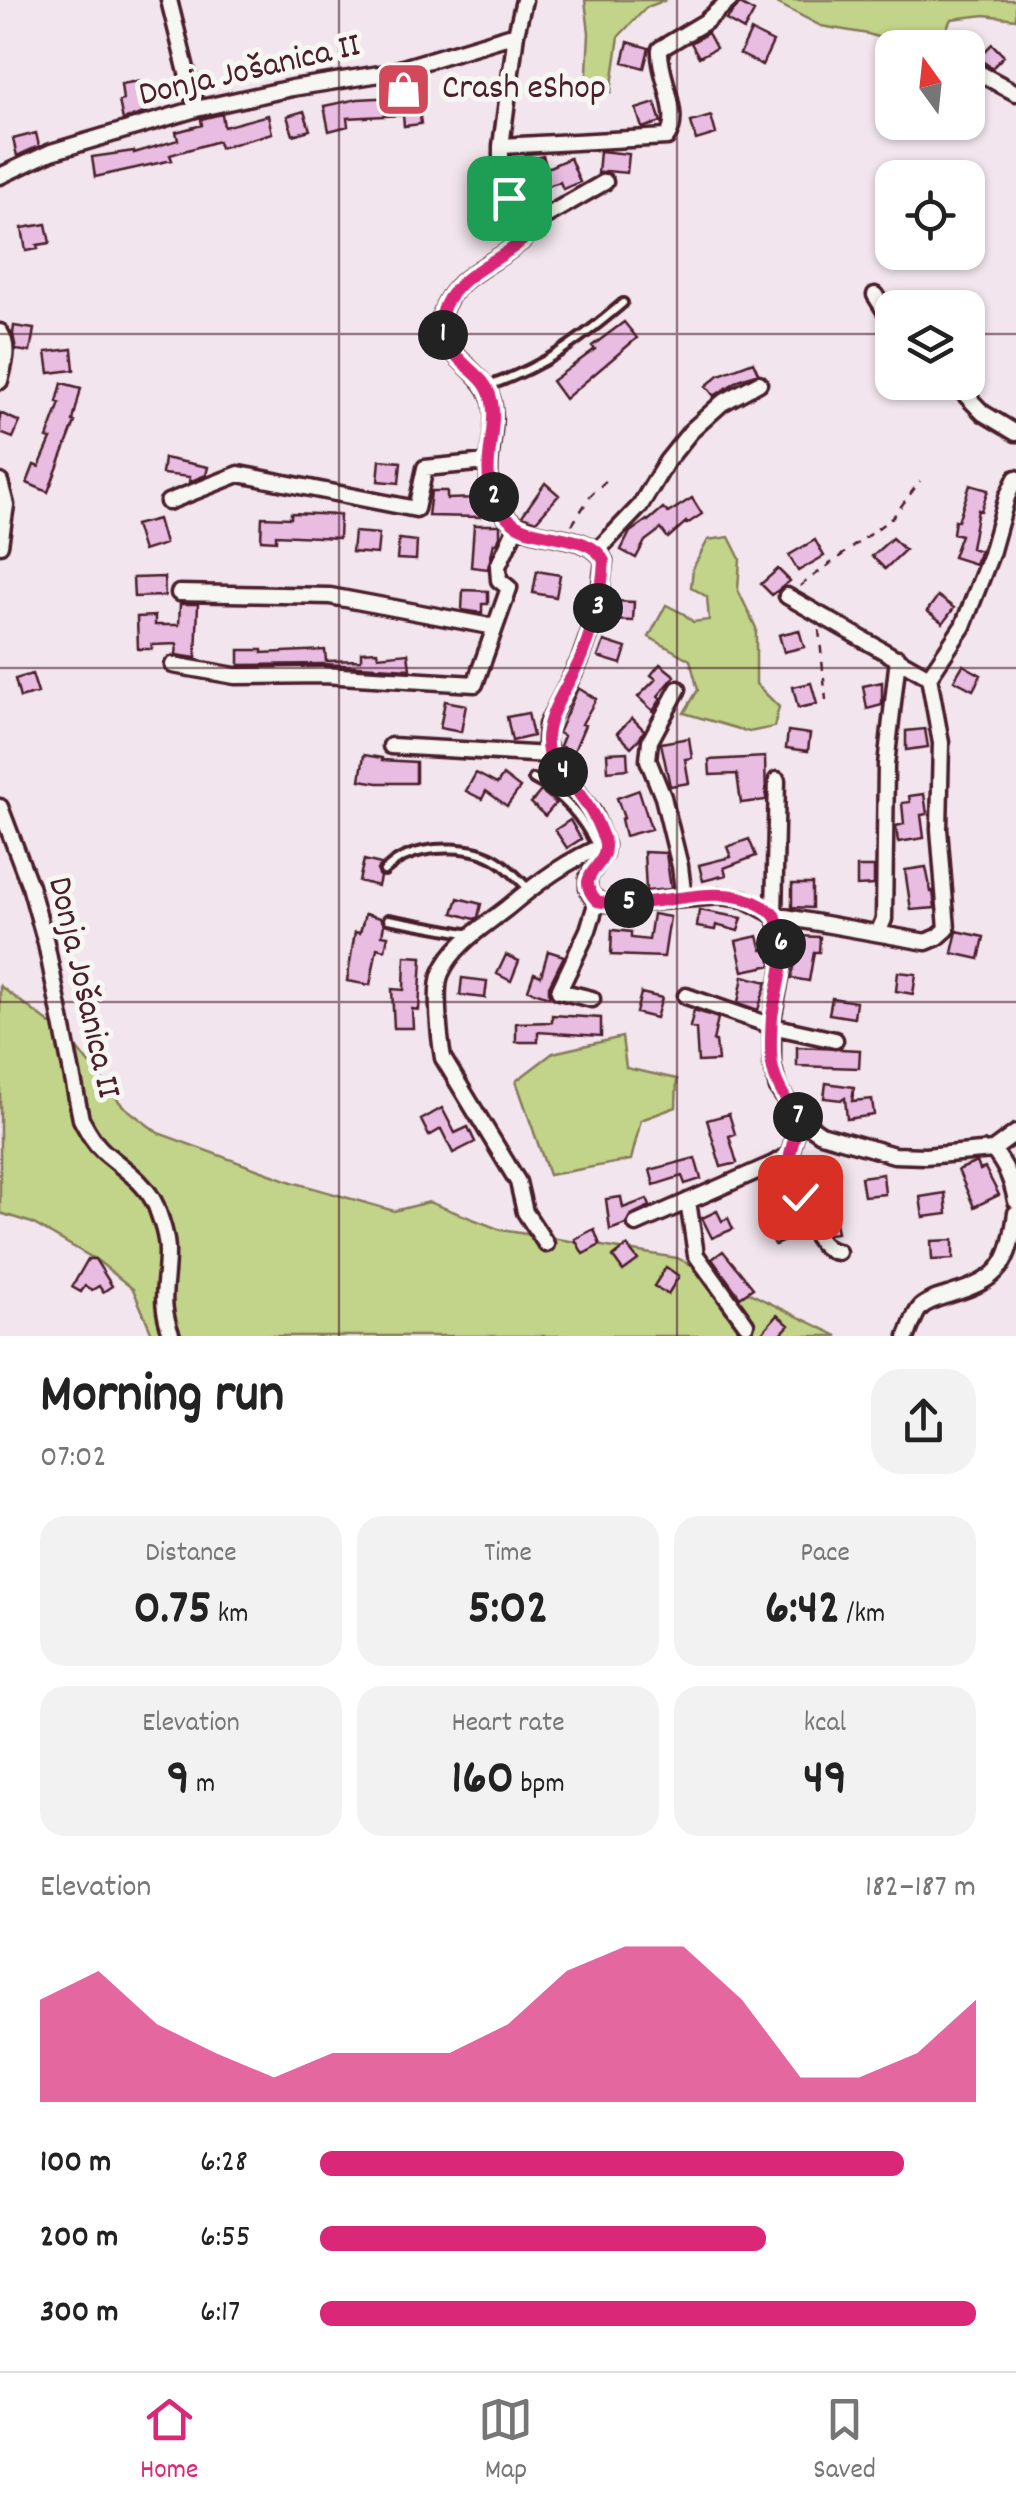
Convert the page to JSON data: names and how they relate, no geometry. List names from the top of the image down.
{
  "streets": {
    "street": ["Donja Jošanica II"]
  },
  "places": {
    "shop": ["Crash eShop"]
  },
  "north": "top",
  "page": {
    "pins": [
      "1",
      "2",
      "3",
      "4",
      "5",
      "6",
      "7"
    ],
    "heading": ["Morning run", "07:02"],
    "stats": [
      ["Distance", "0.75 km"],
      ["Time", "5:02"],
      ["Pace", "6:42 /km"],
      ["Elevation", "9 m"],
      ["Heart rate", "160 bpm"],
      ["kcal", "49"]
    ],
    "chart": ["Elevation", "182–187 m"],
    "list": [
      {
        "name": "100 m",
        "note": "6:28"
      },
      {
        "name": "200 m",
        "note": "6:55"
      },
      {
        "name": "300 m",
        "note": "6:17"
      }
    ],
    "tabs": ["Home", "Map", "Saved"]
  }
}
